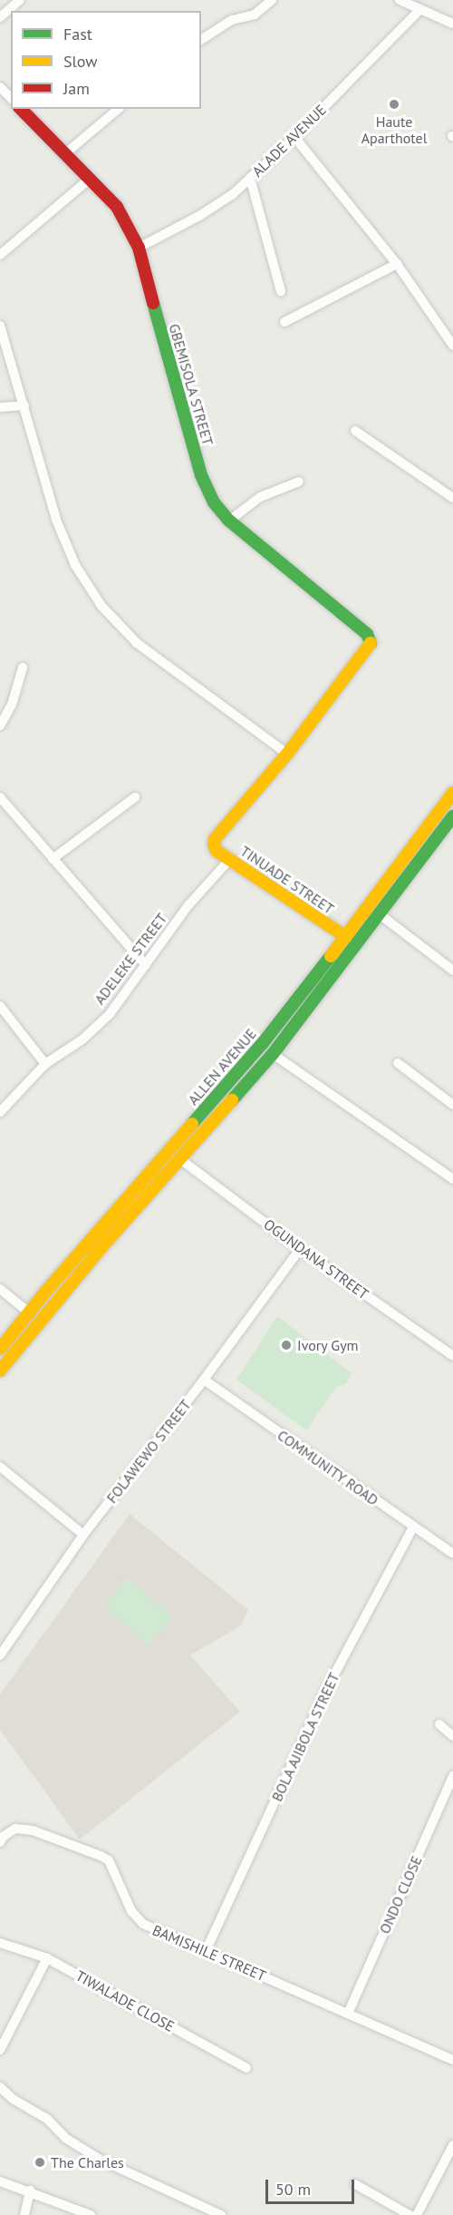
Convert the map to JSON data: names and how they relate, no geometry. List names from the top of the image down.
{
  "streets": {
    "main road": ["GBEMISOLA STREET", "TINUADE STREET", "ALLEN AVENUE"],
    "street": [
      "ALADE AVENUE",
      "ADELEKE STREET",
      "OGUNDANA STREET",
      "FOLAWEWO STREET",
      "COMMUNITY ROAD",
      "BOLA AJIBOLA STREET",
      "ONDO CLOSE",
      "BAMISHILE STREET",
      "TIWALADE CLOSE"
    ]
  },
  "crossings": [
    ["ALADE AVENUE", "GBEMISOLA STREET"],
    ["GBEMISOLA STREET", "TINUADE STREET"],
    ["TINUADE STREET", "ADELEKE STREET"],
    ["TINUADE STREET", "ALLEN AVENUE"],
    ["ALLEN AVENUE", "OGUNDANA STREET"],
    ["OGUNDANA STREET", "FOLAWEWO STREET"],
    ["FOLAWEWO STREET", "COMMUNITY ROAD"],
    ["COMMUNITY ROAD", "BOLA AJIBOLA STREET"],
    ["BOLA AJIBOLA STREET", "BAMISHILE STREET"],
    ["ONDO CLOSE", "BAMISHILE STREET"]
  ],
  "places": ["Haute Aparthotel", "Ivory Gym", "The Charles"],
  "legend": ["Fast", "Slow", "Jam"],
  "scale_bar": "50 m"
}
